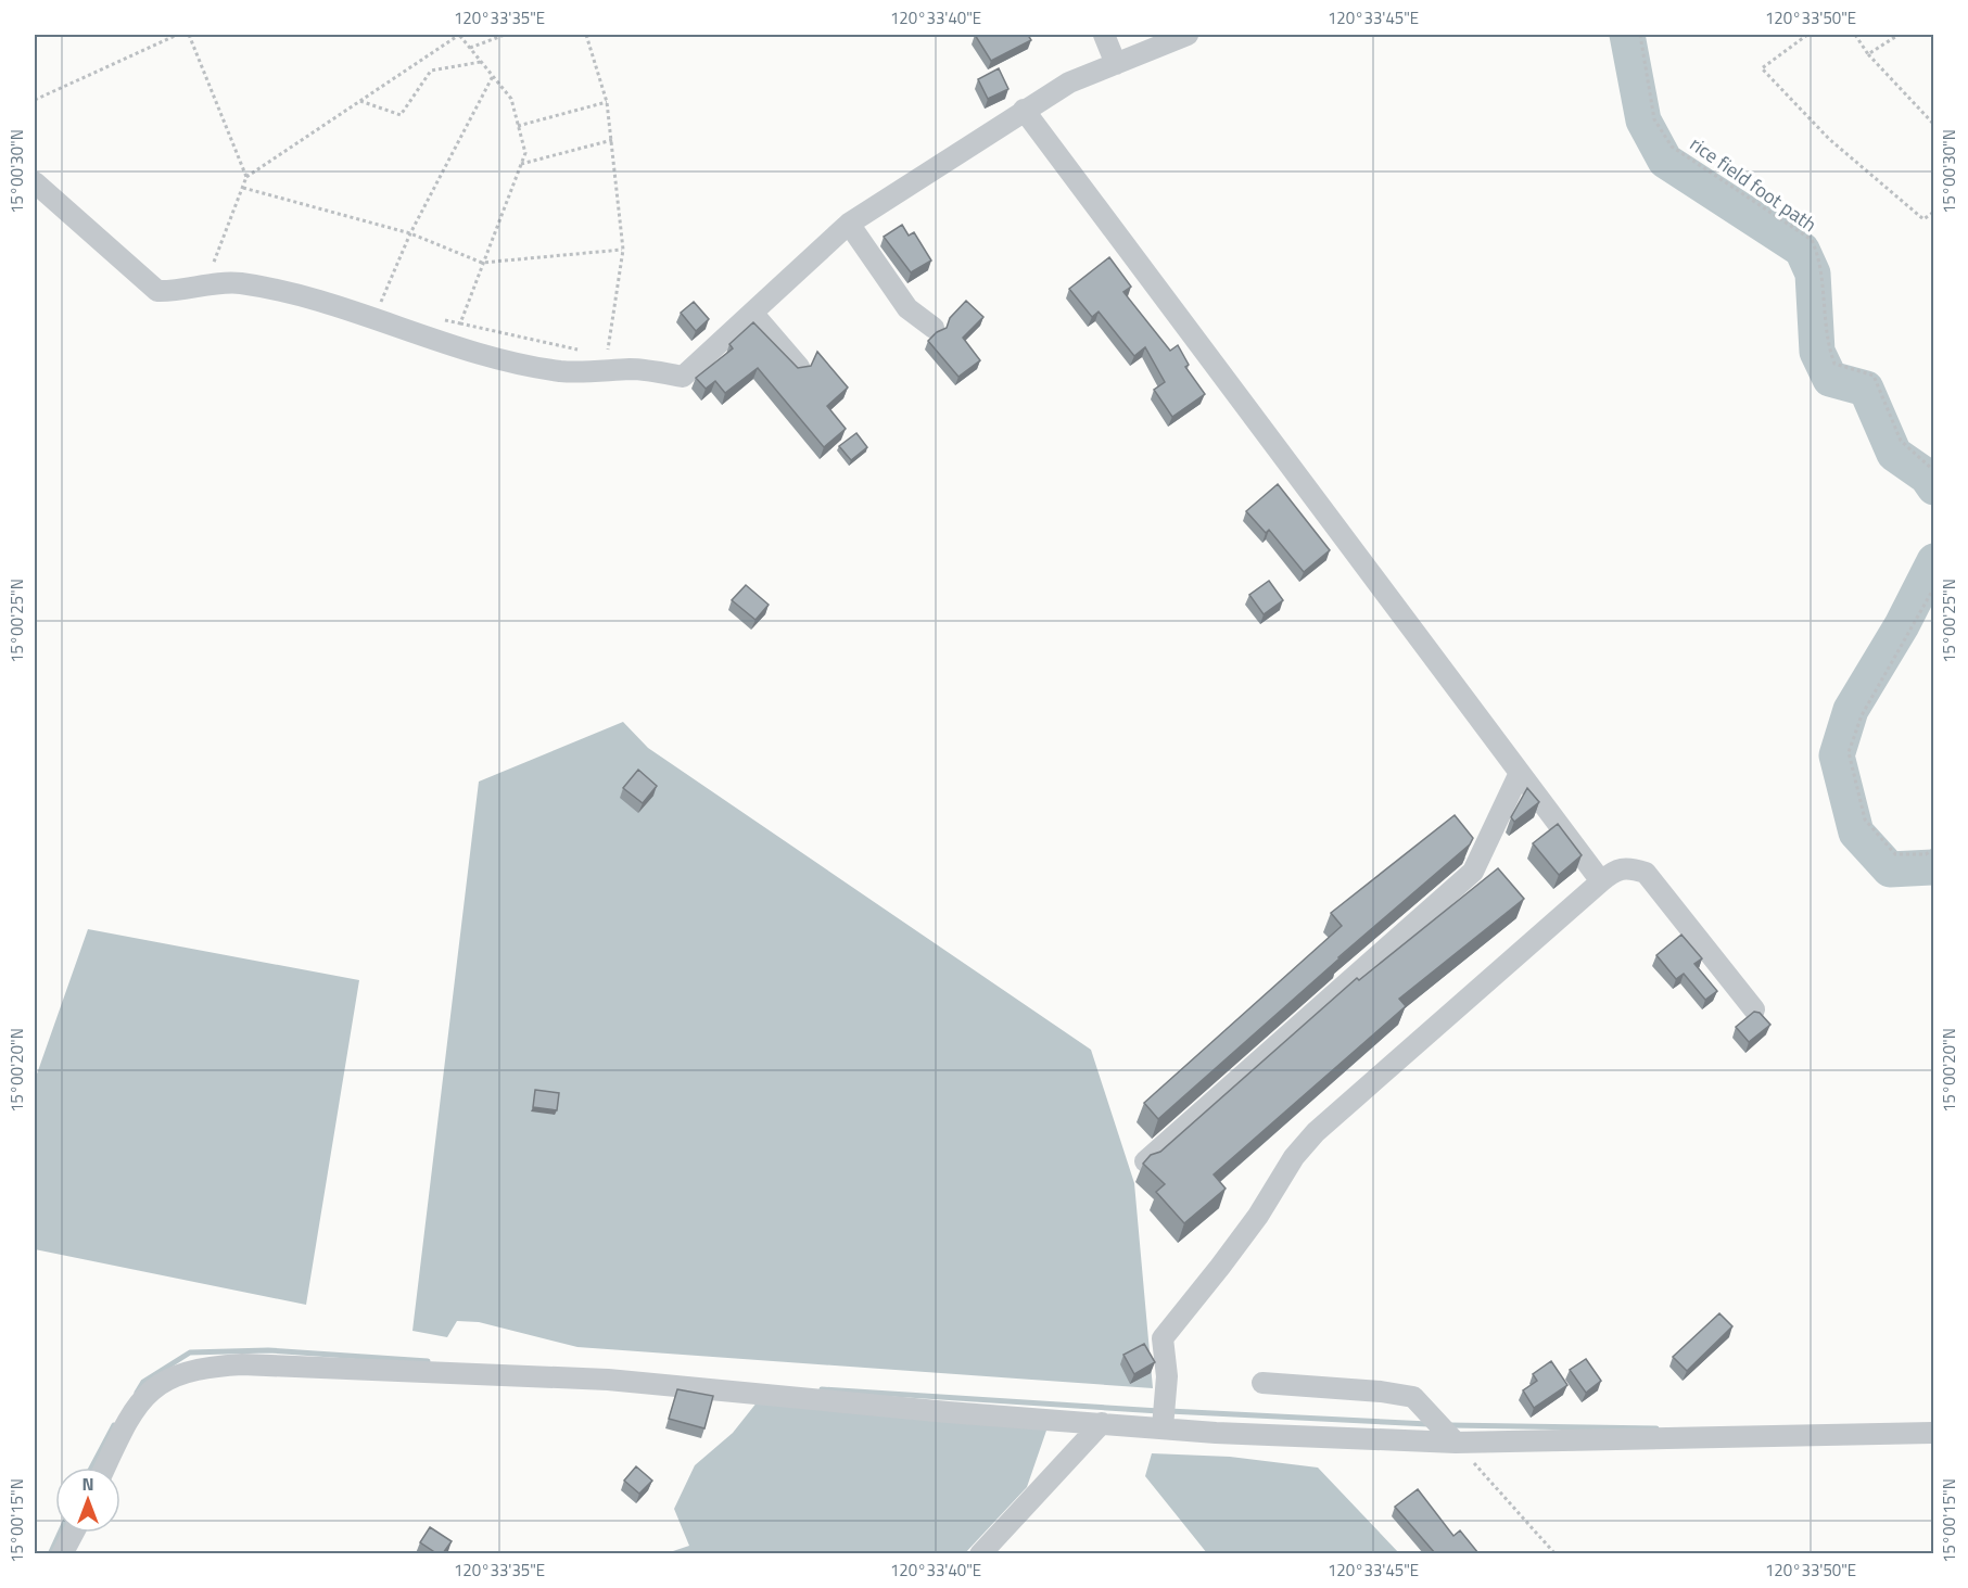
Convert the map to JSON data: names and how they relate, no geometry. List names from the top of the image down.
{
  "streets": {
    "path": ["rice field foot path"]
  },
  "north": "top",
  "coordinates": [
    "120°33'35\"E",
    "120°33'40\"E",
    "120°33'45\"E",
    "120°33'50\"E",
    "15°00'30\"N",
    "15°00'25\"N",
    "15°00'20\"N",
    "15°00'15\"N"
  ]
}
